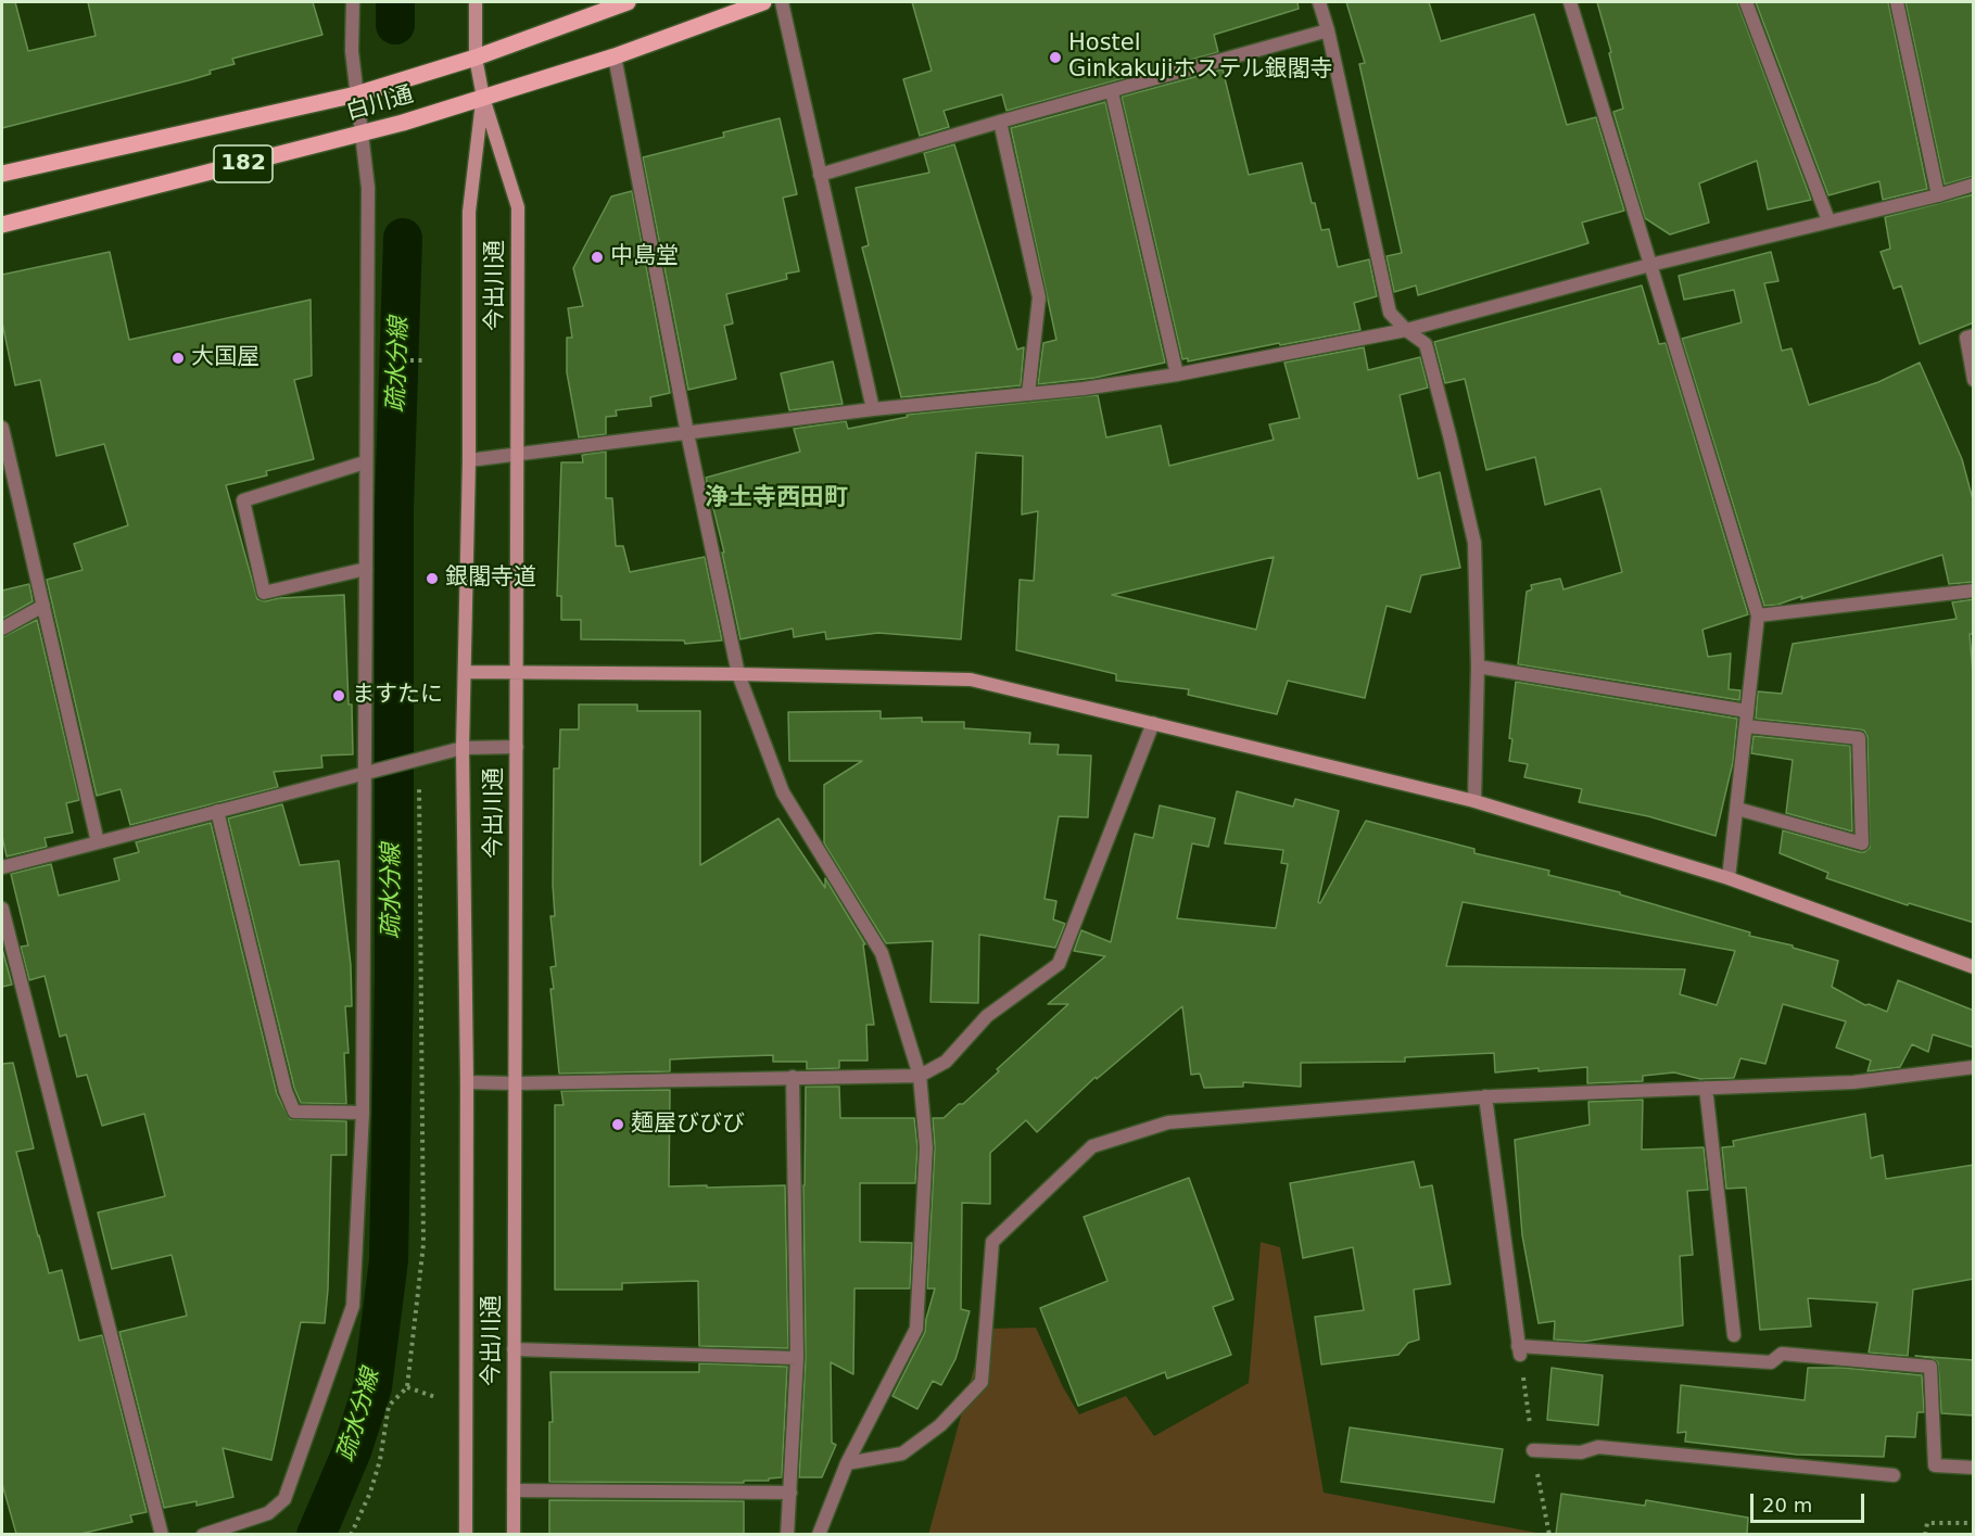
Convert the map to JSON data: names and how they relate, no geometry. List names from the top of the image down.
{
  "streets": {
    "main road": ["白川通", "182", "今出川通"]
  },
  "crossings": [
    ["白川通", "今出川通"]
  ],
  "districts": ["浄土寺西田町"],
  "water": ["疏水分線"],
  "places": [
    "Hostel Ginkakujiホステル銀閣寺",
    "中島堂",
    "大国屋",
    "銀閣寺道",
    "ますたに",
    "麺屋びびび"
  ],
  "scale_bar": "20 m"
}
